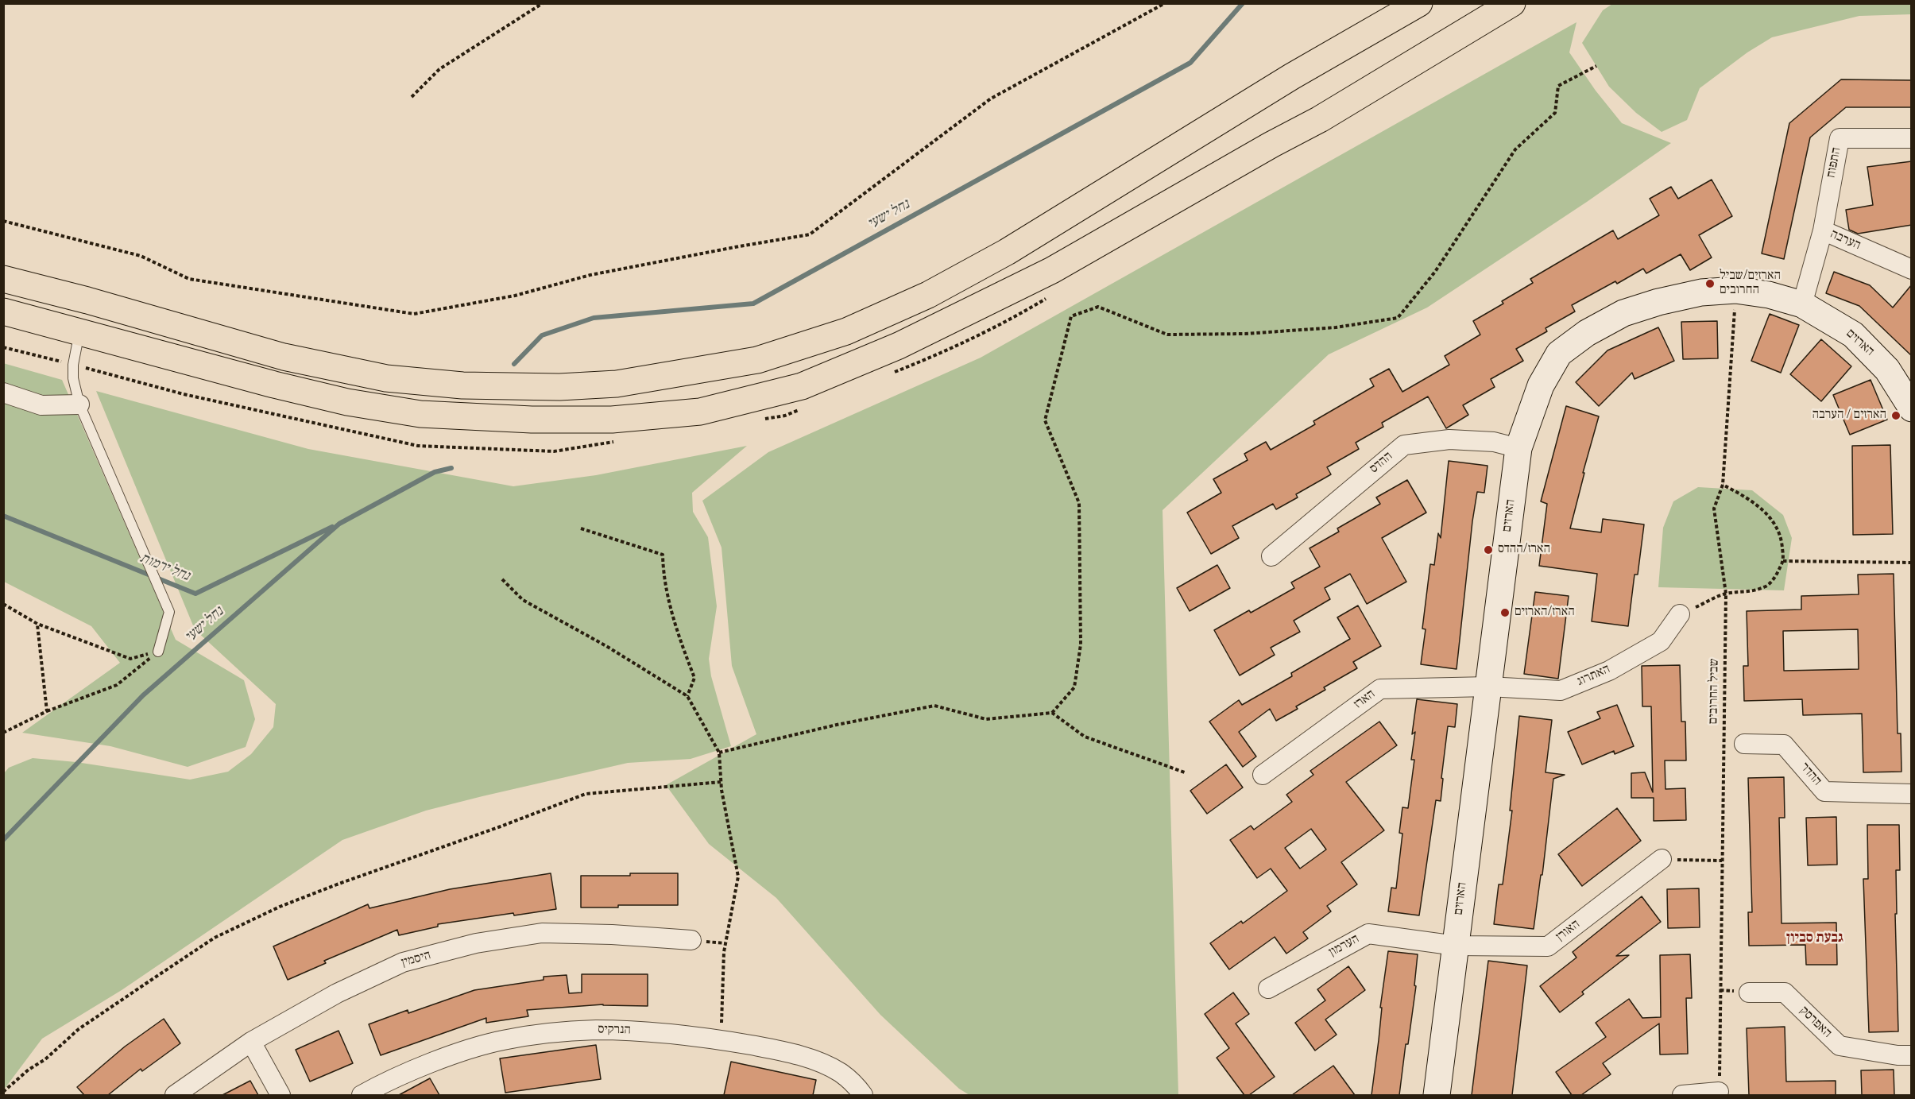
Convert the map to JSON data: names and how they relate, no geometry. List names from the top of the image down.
{
  "streets": {
    "street": [
      "התפוח",
      "הערבה",
      "הארזים",
      "ההדס",
      "האתרוג",
      "הארז",
      "ההדר",
      "האורן",
      "הערמון",
      "היסמין",
      "האפרסק",
      "הנרקיס"
    ],
    "path": ["שביל החרובים"]
  },
  "crossings": [
    ["התפוח", "הערבה"],
    ["הערבה", "הארזים"],
    ["הארזים", "ההדס"],
    ["הארזים", "האתרוג"],
    ["הארזים", "שביל החרובים"],
    ["הארזים", "הארז"],
    ["הארזים", "האורן"],
    ["הארזים", "הערמון"],
    ["האתרוג", "הארז"],
    ["האורן", "הערמון"]
  ],
  "districts": ["גבעת סביון"],
  "water": ["נחל ישעי", "נחל ירמות"],
  "places": [
    "הארזים/שביל החרובים",
    "הארזים / הערבה",
    "הארז/ההדס",
    "הארז/הארזים"
  ]
}
